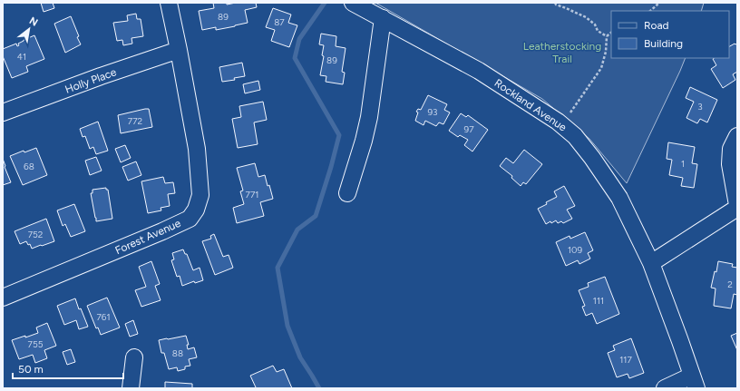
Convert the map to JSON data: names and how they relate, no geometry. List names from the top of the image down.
{
  "streets": {
    "street": ["Holly Place", "Rockland Avenue", "Forest Avenue"]
  },
  "crossings": [
    ["Holly Place", "Forest Avenue"]
  ],
  "parks": ["Leatherstocking Trail"],
  "house_numbers": [
    "89",
    "87",
    "41",
    "89",
    "3",
    "93",
    "772",
    "97",
    "1",
    "68",
    "771",
    "752",
    "109",
    "2",
    "111",
    "761",
    "755",
    "88",
    "117"
  ],
  "legend": ["Road", "Building"],
  "scale_bar": "50 m",
  "north": "top right"
}
